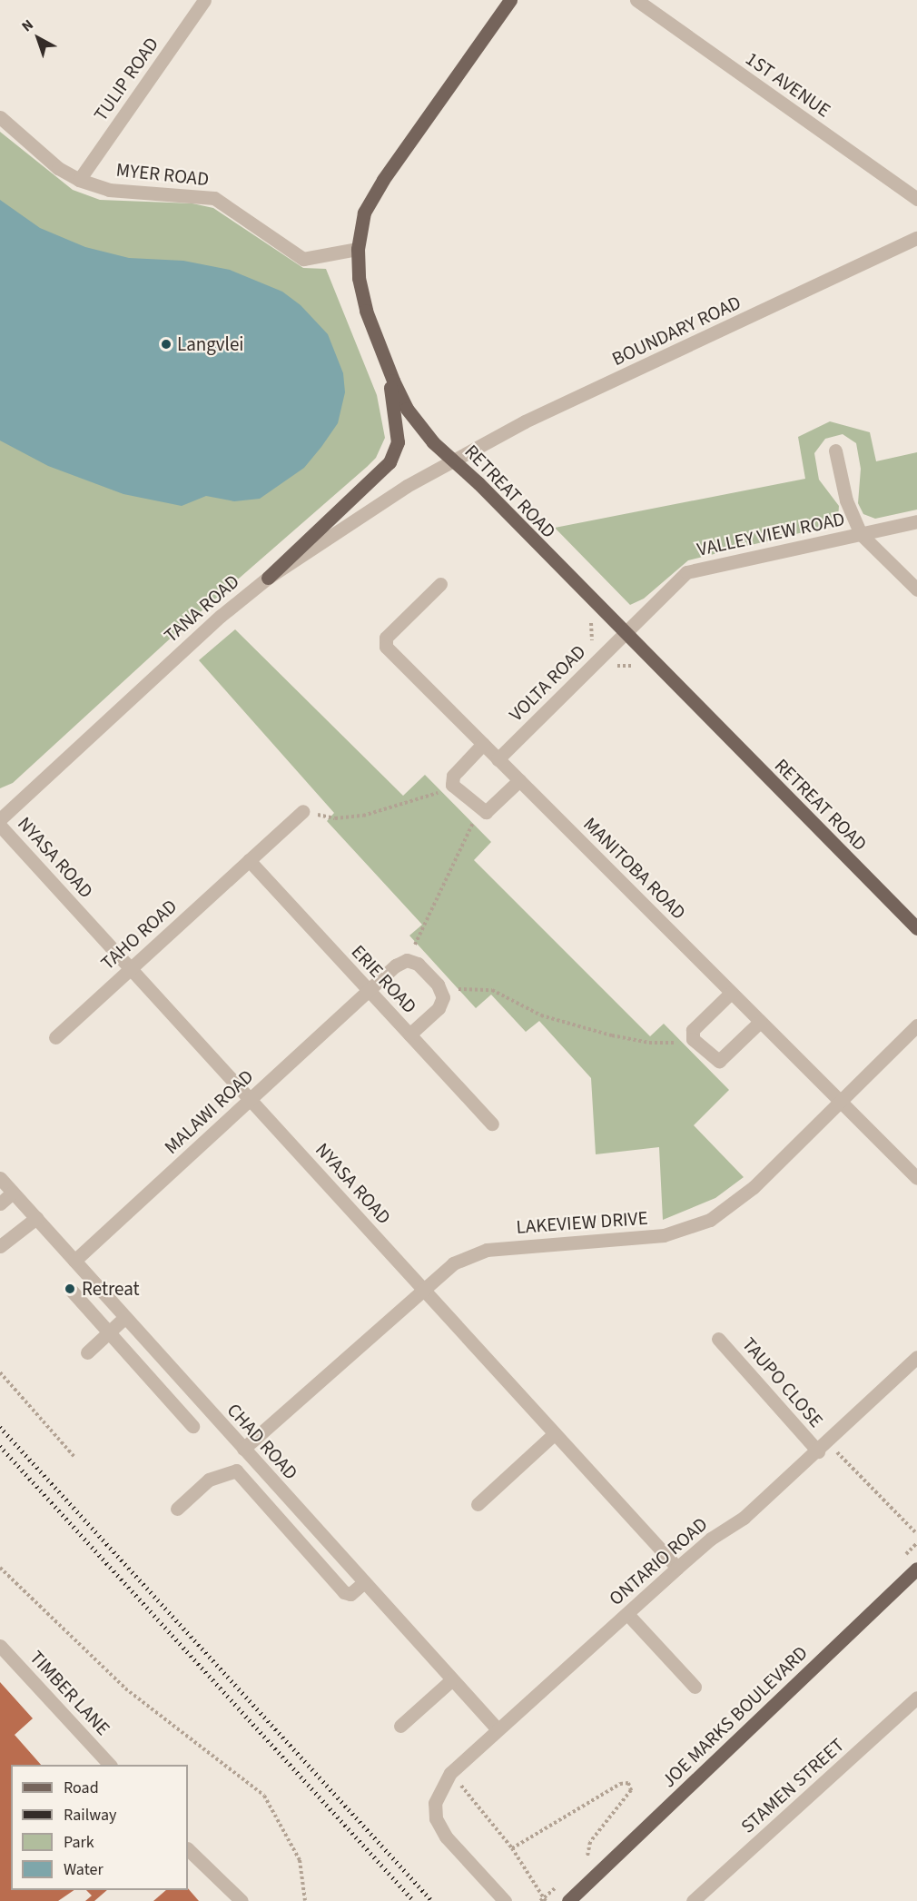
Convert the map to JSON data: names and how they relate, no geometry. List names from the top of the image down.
{
  "streets": {
    "main road": ["RETREAT ROAD", "JOE MARKS BOULEVARD"],
    "street": [
      "TULIP ROAD",
      "1ST AVENUE",
      "MYER ROAD",
      "BOUNDARY ROAD",
      "VALLEY VIEW ROAD",
      "TANA ROAD",
      "VOLTA ROAD",
      "NYASA ROAD",
      "MANITOBA ROAD",
      "TAHO ROAD",
      "ERIE ROAD",
      "MALAWI ROAD",
      "LAKEVIEW DRIVE",
      "TAUPO CLOSE",
      "CHAD ROAD",
      "ONTARIO ROAD",
      "TIMBER LANE",
      "STAMEN STREET"
    ]
  },
  "crossings": [
    ["TULIP ROAD", "MYER ROAD"],
    ["MYER ROAD", "RETREAT ROAD"],
    ["BOUNDARY ROAD", "RETREAT ROAD"],
    ["BOUNDARY ROAD", "TANA ROAD"],
    ["RETREAT ROAD", "VALLEY VIEW ROAD"],
    ["RETREAT ROAD", "TANA ROAD"],
    ["RETREAT ROAD", "VOLTA ROAD"],
    ["VALLEY VIEW ROAD", "VOLTA ROAD"],
    ["VOLTA ROAD", "MANITOBA ROAD"],
    ["NYASA ROAD", "TAHO ROAD"],
    ["NYASA ROAD", "MALAWI ROAD"],
    ["NYASA ROAD", "LAKEVIEW DRIVE"],
    ["NYASA ROAD", "ONTARIO ROAD"],
    ["MANITOBA ROAD", "LAKEVIEW DRIVE"],
    ["TAHO ROAD", "ERIE ROAD"],
    ["ERIE ROAD", "MALAWI ROAD"],
    ["MALAWI ROAD", "CHAD ROAD"],
    ["LAKEVIEW DRIVE", "CHAD ROAD"],
    ["TAUPO CLOSE", "ONTARIO ROAD"],
    ["CHAD ROAD", "ONTARIO ROAD"]
  ],
  "places": ["Langvlei", "Retreat"],
  "legend": [
    "Road",
    "Railway",
    "Park",
    "Water"
  ],
  "north": "top left"
}
